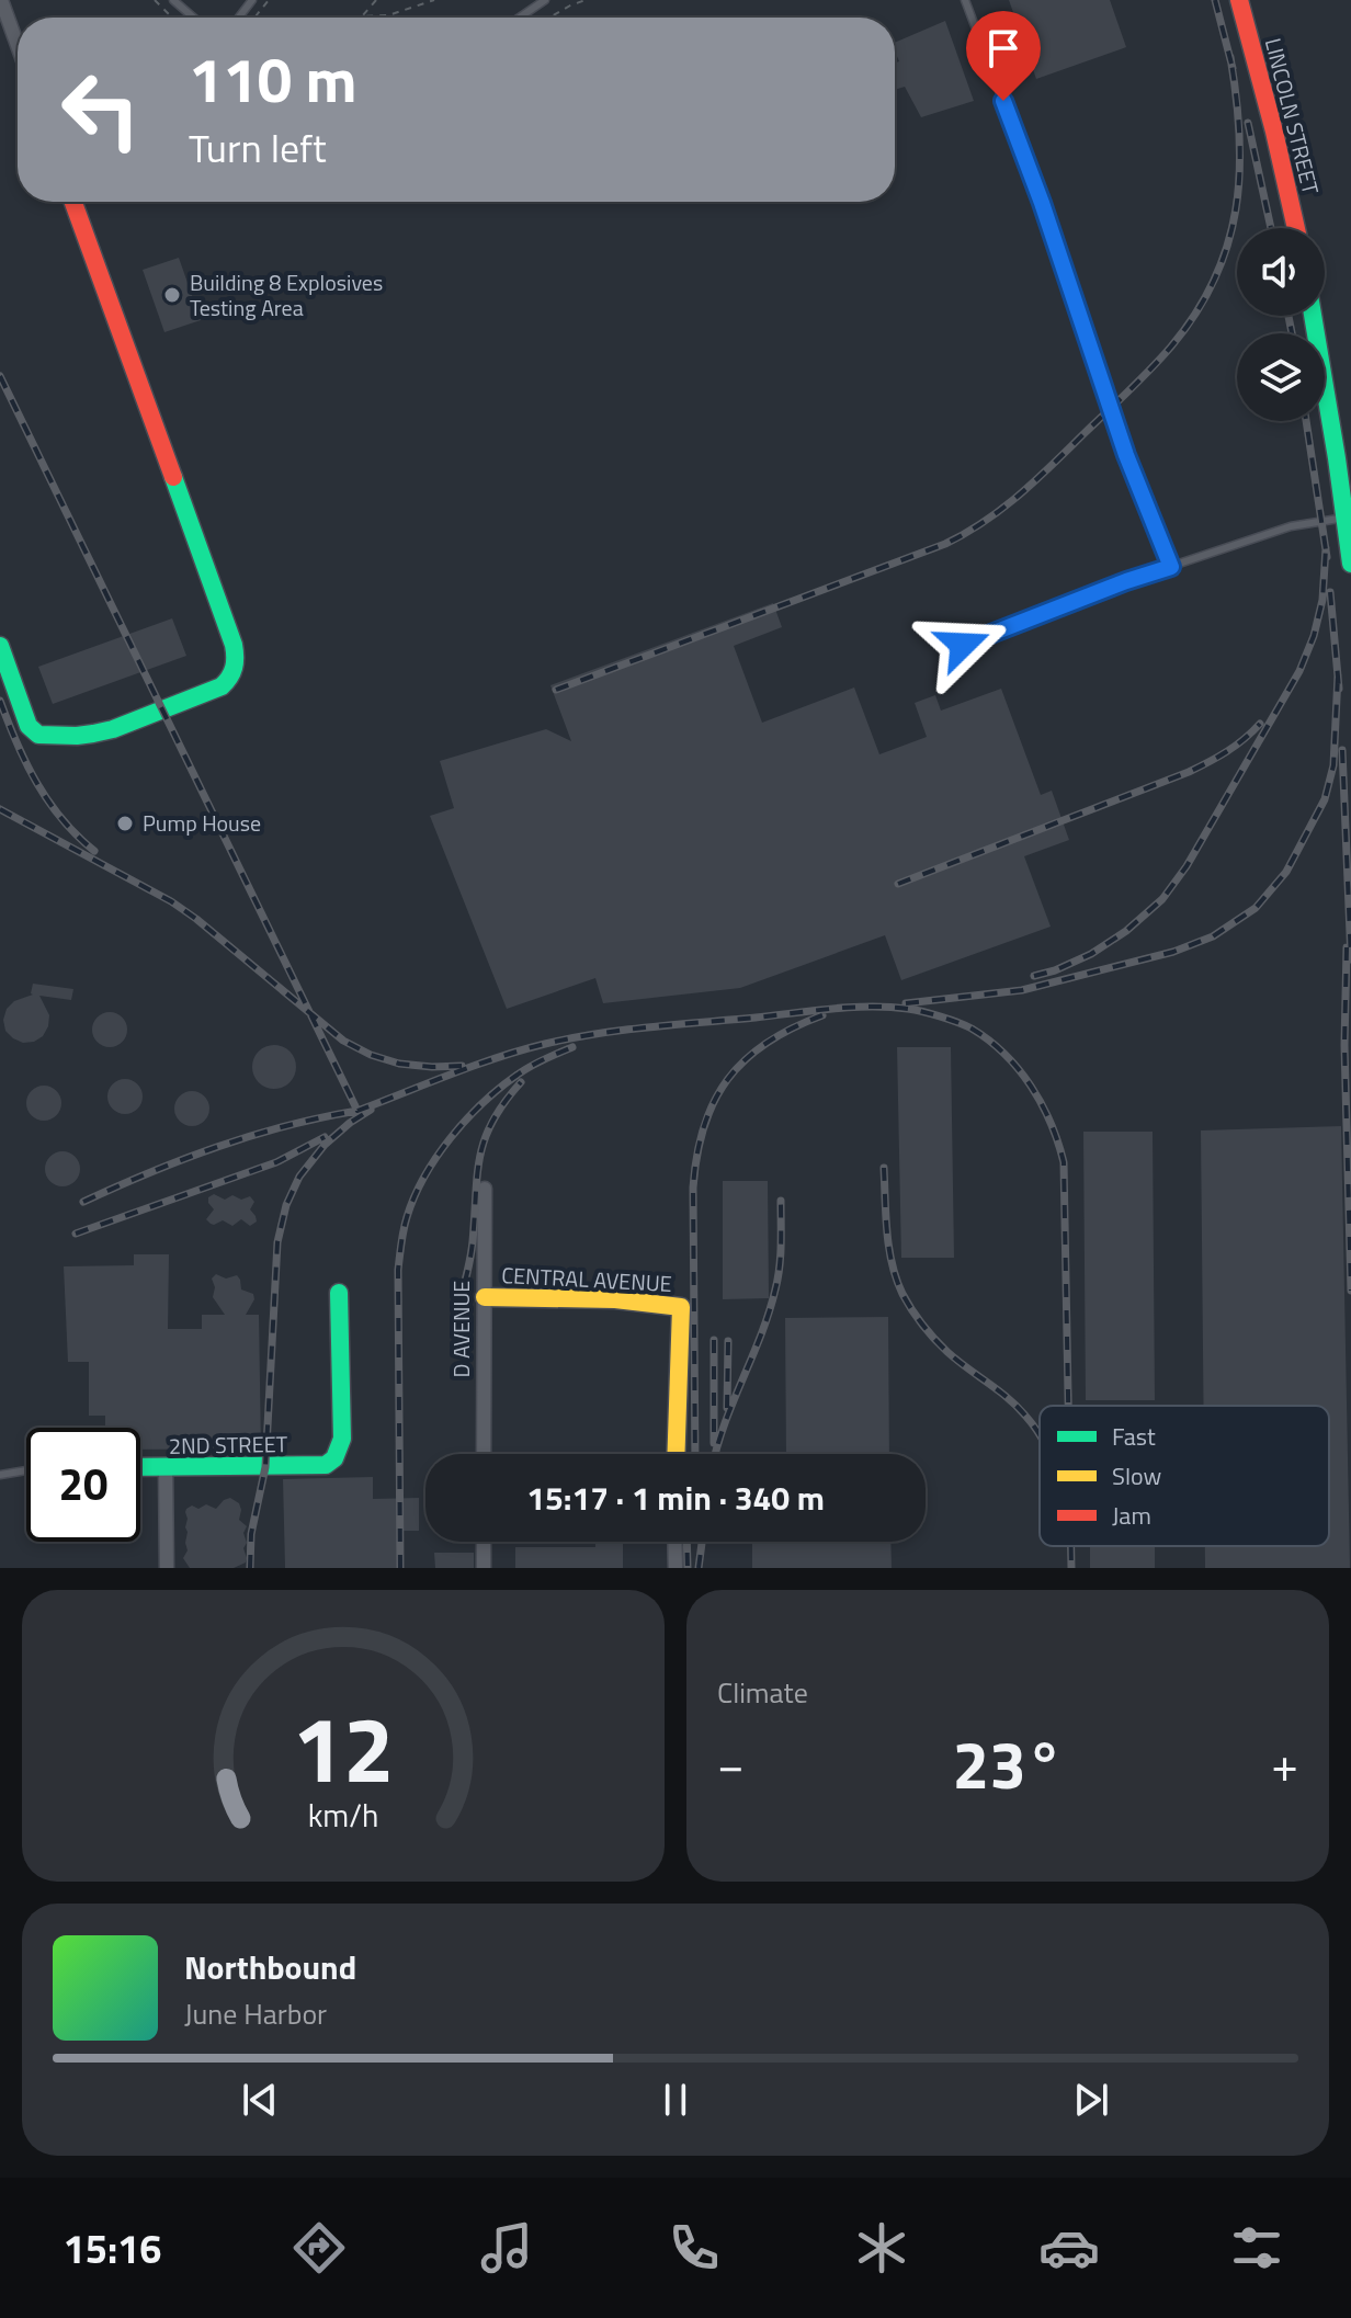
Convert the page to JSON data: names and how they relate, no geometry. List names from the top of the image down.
{
  "streets": {
    "street": [
      "LINCOLN STREET",
      "CENTRAL AVENUE",
      "D AVENUE",
      "2ND STREET"
    ]
  },
  "crossings": [
    ["CENTRAL AVENUE", "D AVENUE"]
  ],
  "places": ["Building 8 Explosives Testing Area", "Pump House"],
  "legend": ["Fast", "Slow", "Jam"],
  "page": {
    "turn": ["110 m", "Turn left"],
    "limit": "20",
    "trip": "15:17 · 1 min · 340 m",
    "tile": "Climate",
    "heat": ["−", "23°", "+"],
    "song": ["Northbound", "June Harbor"],
    "tabs": "15:16",
    "gauge": ["12", "km/h"]
  }
}
